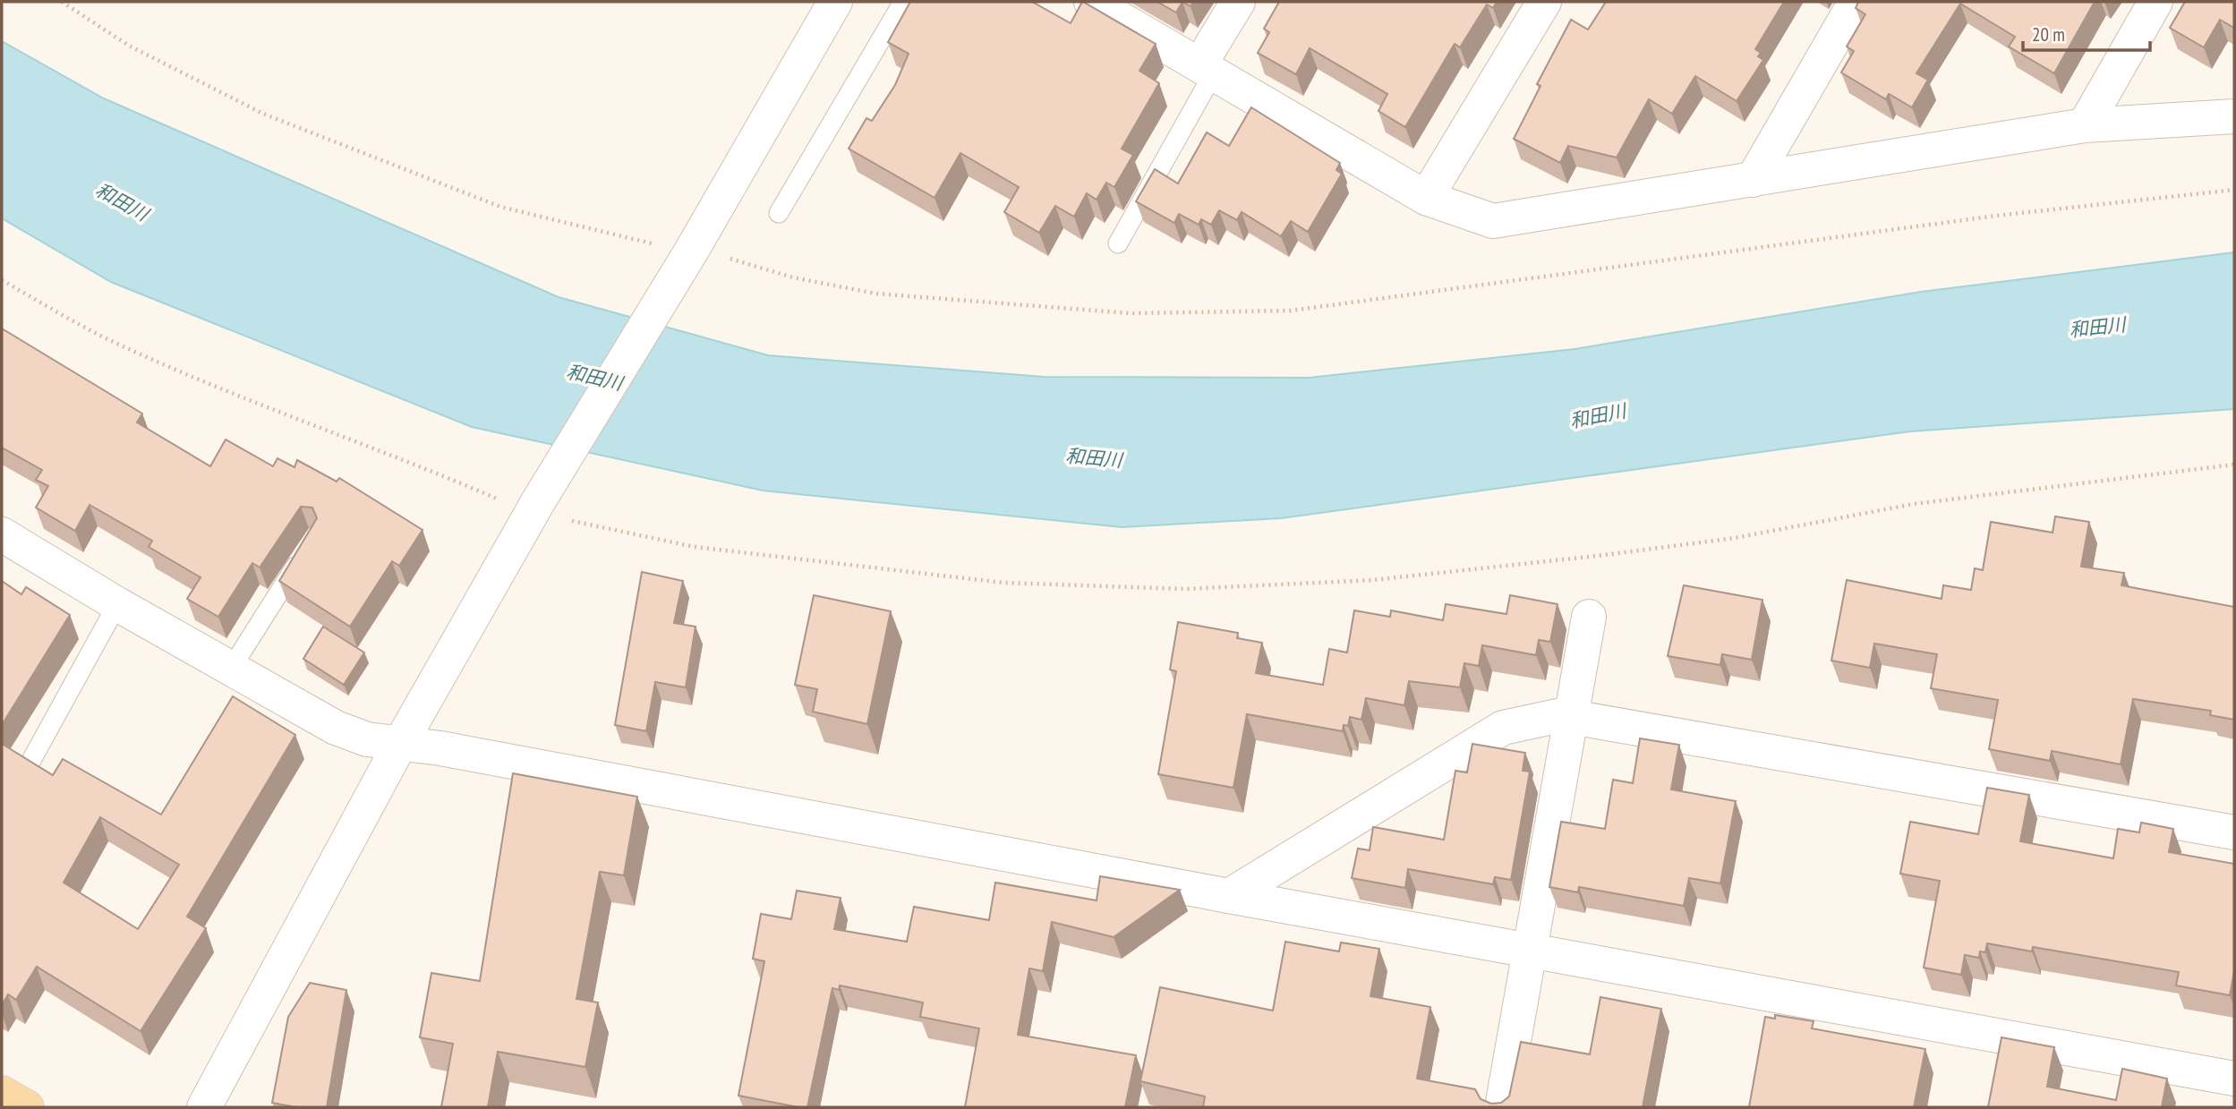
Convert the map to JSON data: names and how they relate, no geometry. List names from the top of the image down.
{
  "water": ["和田川"],
  "scale_bar": "20 m"
}
